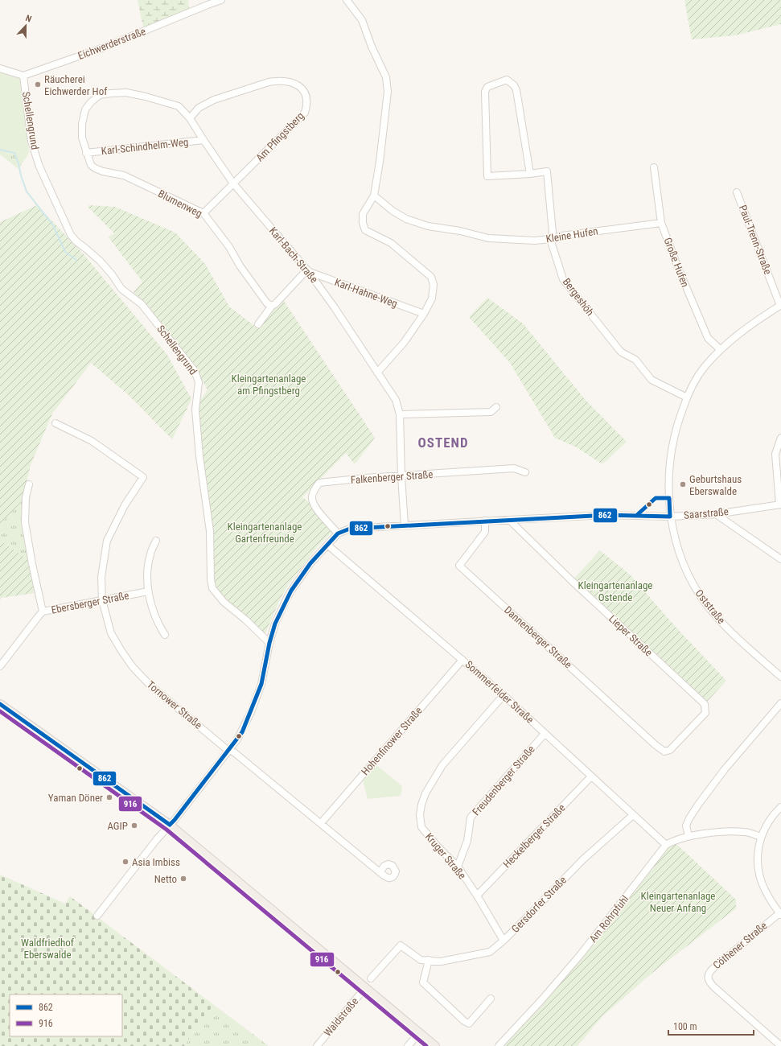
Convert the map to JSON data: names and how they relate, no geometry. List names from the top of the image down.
{
  "streets": {
    "street": [
      "Eichwerderstraße",
      "Schellengrund",
      "Am Pfingstberg",
      "Karl-Schindhelm-Weg",
      "Blumenweg",
      "Kleine Hufen",
      "Paul-Trenn-Straße",
      "Karl-Bach-Straße",
      "Große Hufen",
      "Karl-Hahne-Weg",
      "Bergeshöh",
      "Falkenberger Straße",
      "Saarstraße",
      "Ebersberger Straße",
      "Oststraße",
      "Lieper Straße",
      "Dannenberger Straße",
      "Sommerfelder Straße",
      "Tornower Straße",
      "Hohenfinower Straße",
      "Freudenberger Straße",
      "Heckelberger Straße",
      "Kruger Straße",
      "Gersdorfer Straße",
      "Am Rohrpfuhl",
      "Cöthener Straße",
      "Waldstraße"
    ]
  },
  "crossings": [
    ["Eichwerderstraße", "Schellengrund"],
    ["Schellengrund", "Saarstraße"],
    ["Am Pfingstberg", "Blumenweg"],
    ["Am Pfingstberg", "Karl-Bach-Straße"],
    ["Karl-Schindhelm-Weg", "Blumenweg"],
    ["Karl-Schindhelm-Weg", "Karl-Bach-Straße"],
    ["Blumenweg", "Karl-Bach-Straße"],
    ["Kleine Hufen", "Große Hufen"],
    ["Kleine Hufen", "Bergeshöh"],
    ["Paul-Trenn-Straße", "Oststraße"],
    ["Karl-Bach-Straße", "Karl-Hahne-Weg"],
    ["Karl-Bach-Straße", "Falkenberger Straße"],
    ["Karl-Bach-Straße", "Saarstraße"],
    ["Große Hufen", "Oststraße"],
    ["Bergeshöh", "Oststraße"],
    ["Falkenberger Straße", "Saarstraße"],
    ["Saarstraße", "Oststraße"],
    ["Saarstraße", "Lieper Straße"],
    ["Saarstraße", "Dannenberger Straße"],
    ["Saarstraße", "Sommerfelder Straße"],
    ["Saarstraße", "Tornower Straße"],
    ["Ebersberger Straße", "Tornower Straße"],
    ["Lieper Straße", "Dannenberger Straße"],
    ["Sommerfelder Straße", "Hohenfinower Straße"],
    ["Sommerfelder Straße", "Freudenberger Straße"],
    ["Sommerfelder Straße", "Heckelberger Straße"],
    ["Sommerfelder Straße", "Kruger Straße"],
    ["Sommerfelder Straße", "Gersdorfer Straße"],
    ["Sommerfelder Straße", "Am Rohrpfuhl"],
    ["Tornower Straße", "Hohenfinower Straße"],
    ["Freudenberger Straße", "Kruger Straße"],
    ["Heckelberger Straße", "Kruger Straße"],
    ["Kruger Straße", "Gersdorfer Straße"]
  ],
  "districts": ["OSTEND"],
  "parks": [
    "Kleingartenanlage am Pfingstberg",
    "Kleingartenanlage Gartenfreunde",
    "Kleingartenanlage Ostende",
    "Kleingartenanlage Neuer Anfang",
    "Waldfriedhof Eberswalde"
  ],
  "places": [
    "Räucherei Eichwerder Hof",
    "Geburtshaus Eberswalde",
    "Yaman Döner",
    "AGIP",
    "Asia Imbiss",
    "Netto"
  ],
  "lines": ["transit line 862", "transit line 916"],
  "legend": ["862", "916"],
  "scale_bar": "100 m",
  "north": "top"
}
